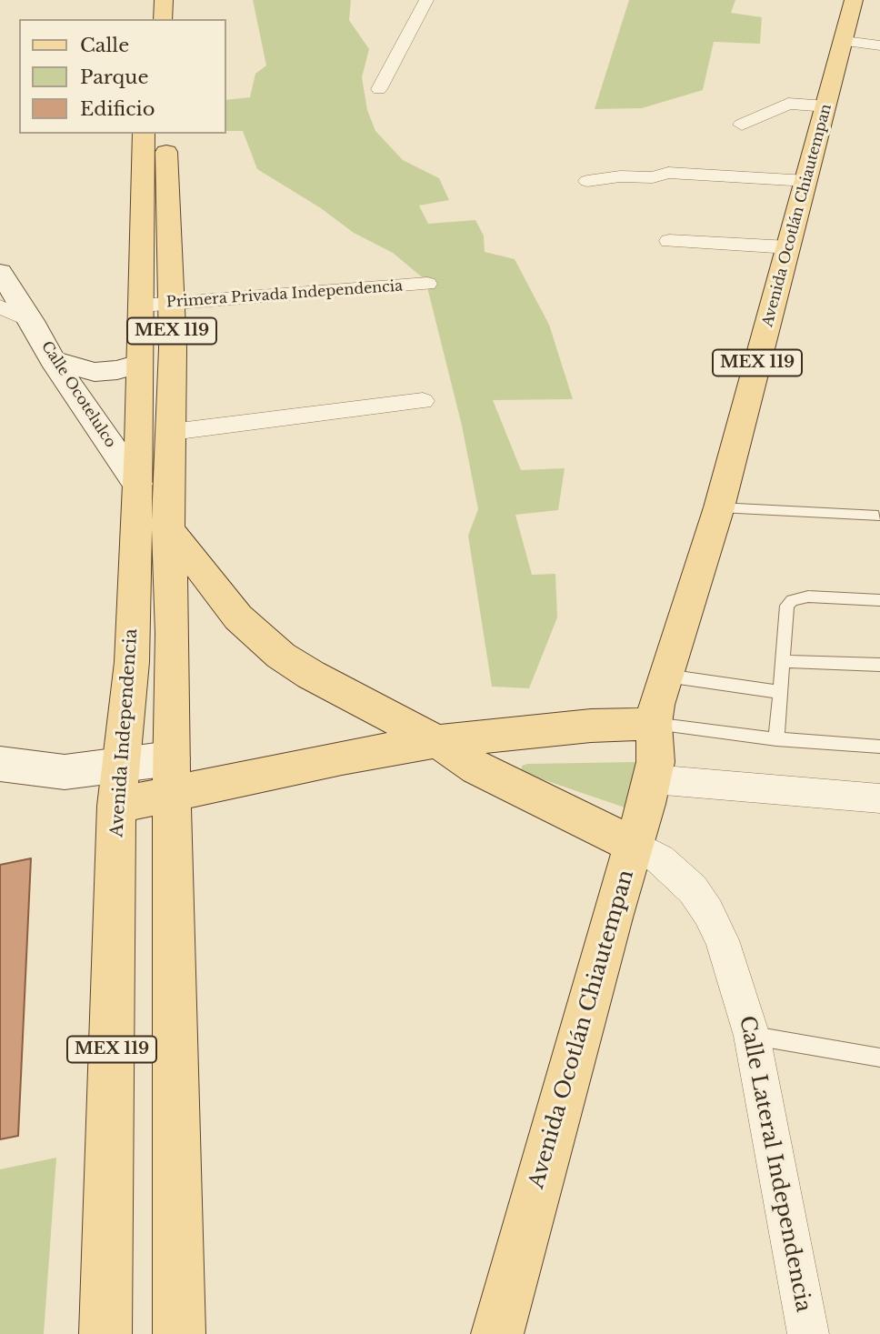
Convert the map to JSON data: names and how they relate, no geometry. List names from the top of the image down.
{
  "streets": {
    "main road": [
      "Avenida Ocotlán Chiautempan",
      "MEX 119",
      "Calle Ocotelulco",
      "Avenida Independencia"
    ],
    "street": ["Primera Privada Independencia", "Calle Lateral Independencia"]
  },
  "crossings": [
    ["Avenida Ocotlán Chiautempan", "Calle Lateral Independencia"],
    ["Primera Privada Independencia", "MEX 119"],
    ["Primera Privada Independencia", "Avenida Independencia"],
    ["Calle Ocotelulco", "Avenida Independencia"]
  ],
  "legend": ["Calle", "Parque", "Edificio"]
}
